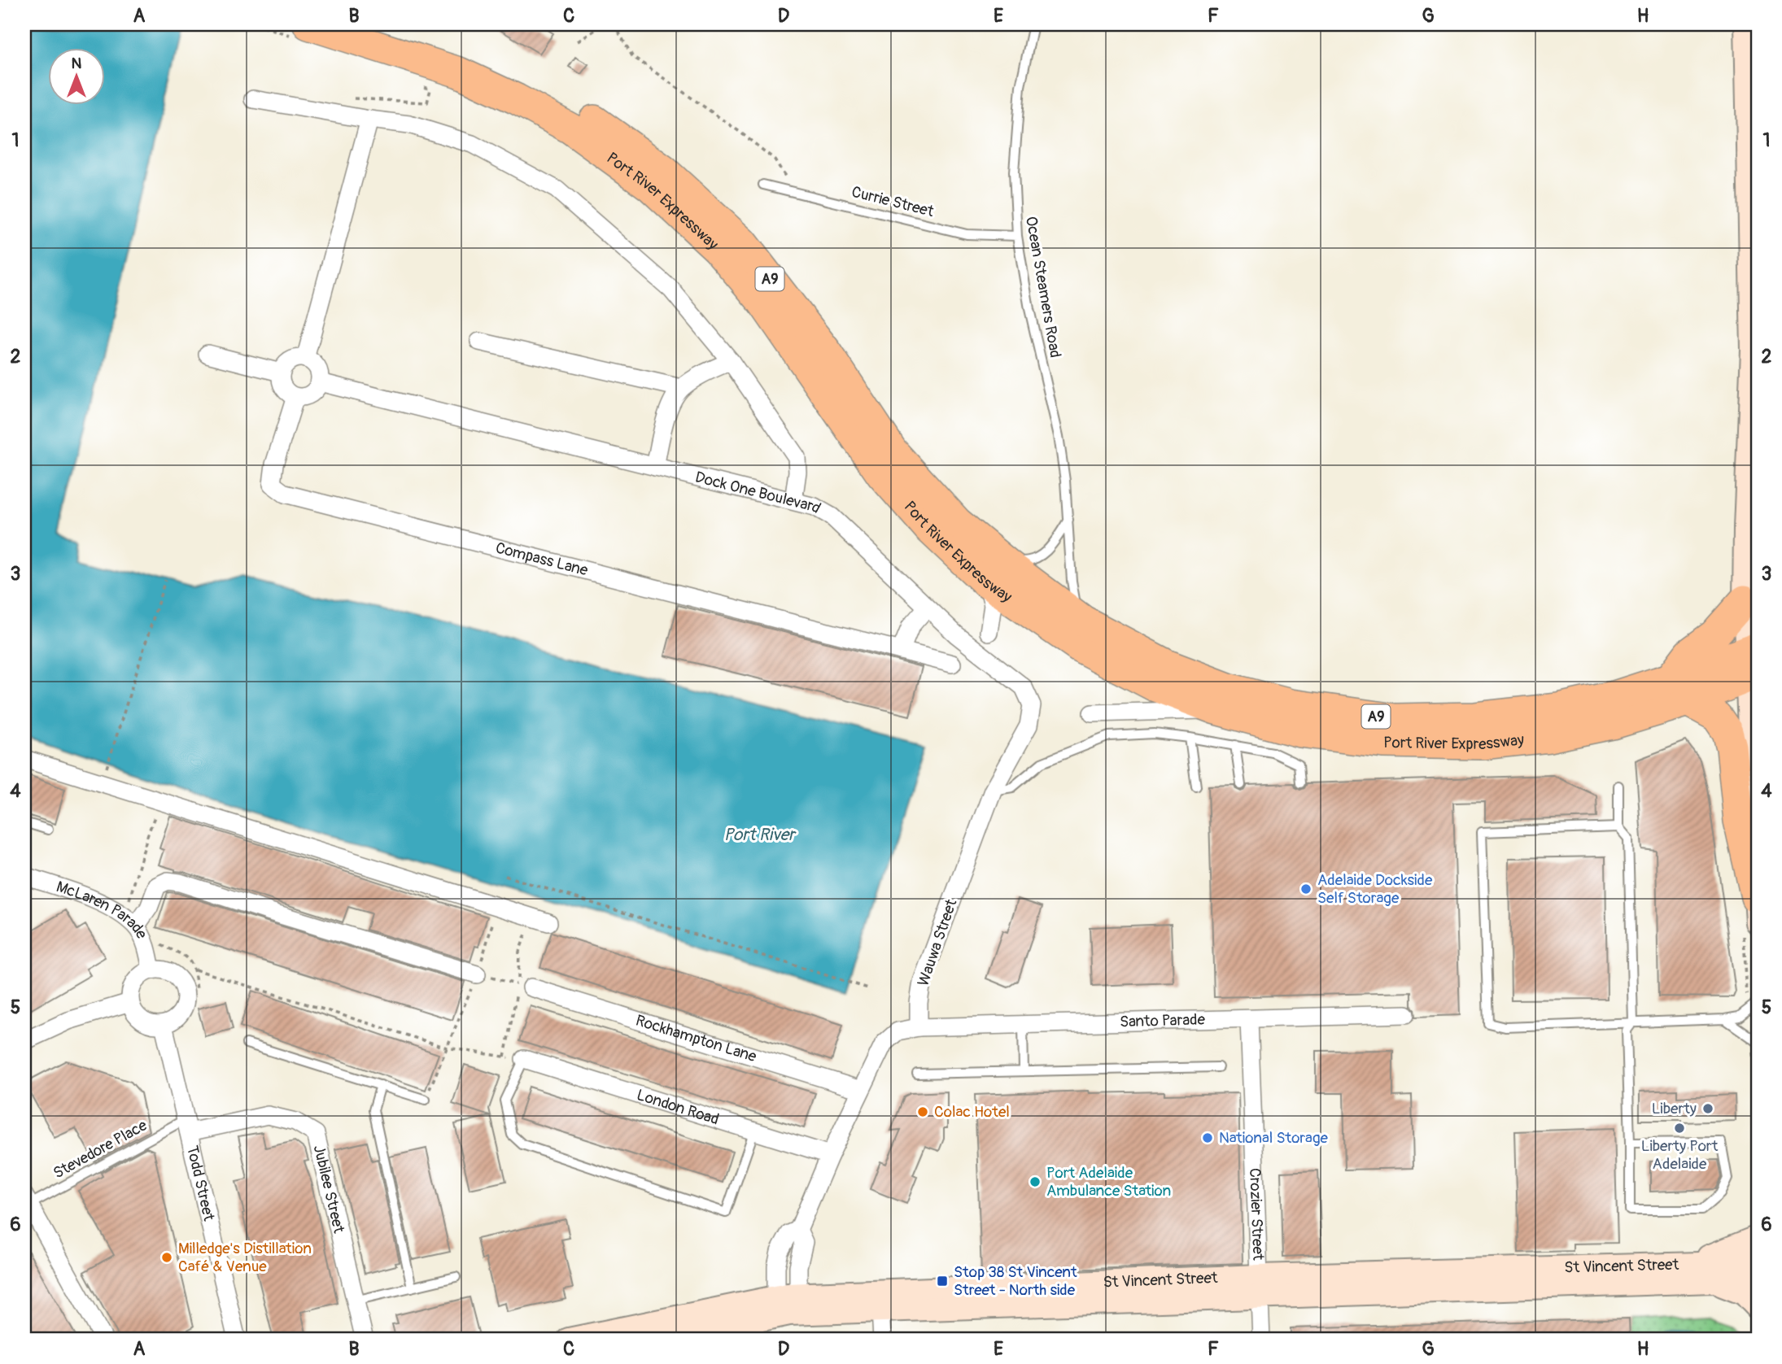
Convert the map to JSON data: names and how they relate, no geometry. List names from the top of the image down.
{
  "streets": {
    "highway": ["Port River Expressway", "A9"],
    "main road": ["St Vincent Street"],
    "street": [
      "Dock One Boulevard",
      "Compass Lane",
      "McLaren Parade",
      "Wauwa Street",
      "Santo Parade",
      "Rockhampton Lane",
      "London Road",
      "Todd Street",
      "Jubilee Street",
      "Crozier Street"
    ],
    "lane": ["Currie Street", "Ocean Steamers Road", "Stevedore Place"]
  },
  "crossings": [
    ["Port River Expressway", "Ocean Steamers Road"],
    ["Currie Street", "Ocean Steamers Road"],
    ["Dock One Boulevard", "Compass Lane"],
    ["Dock One Boulevard", "Wauwa Street"],
    ["McLaren Parade", "Todd Street"],
    ["Wauwa Street", "Santo Parade"],
    ["Santo Parade", "Crozier Street"],
    ["Stevedore Place", "Todd Street"],
    ["Stevedore Place", "Jubilee Street"],
    ["Todd Street", "Jubilee Street"],
    ["Crozier Street", "St Vincent Street"]
  ],
  "water": ["Port River"],
  "places": {
    "other": [
      "Adelaide Dockside Self Storage",
      "Liberty",
      "Colac Hotel",
      "Liberty Port Adelaide",
      "National Storage",
      "Port Adelaide Ambulance Station",
      "Milledge's Distillation Café & Venue"
    ],
    "transit": ["Stop 38 St Vincent Street - North side"]
  },
  "north": "top",
  "grid": {
    "columns": [
      "A",
      "B",
      "C",
      "D",
      "E",
      "F",
      "G",
      "H"
    ],
    "rows": [
      "1",
      "2",
      "3",
      "4",
      "5",
      "6"
    ]
  }
}
